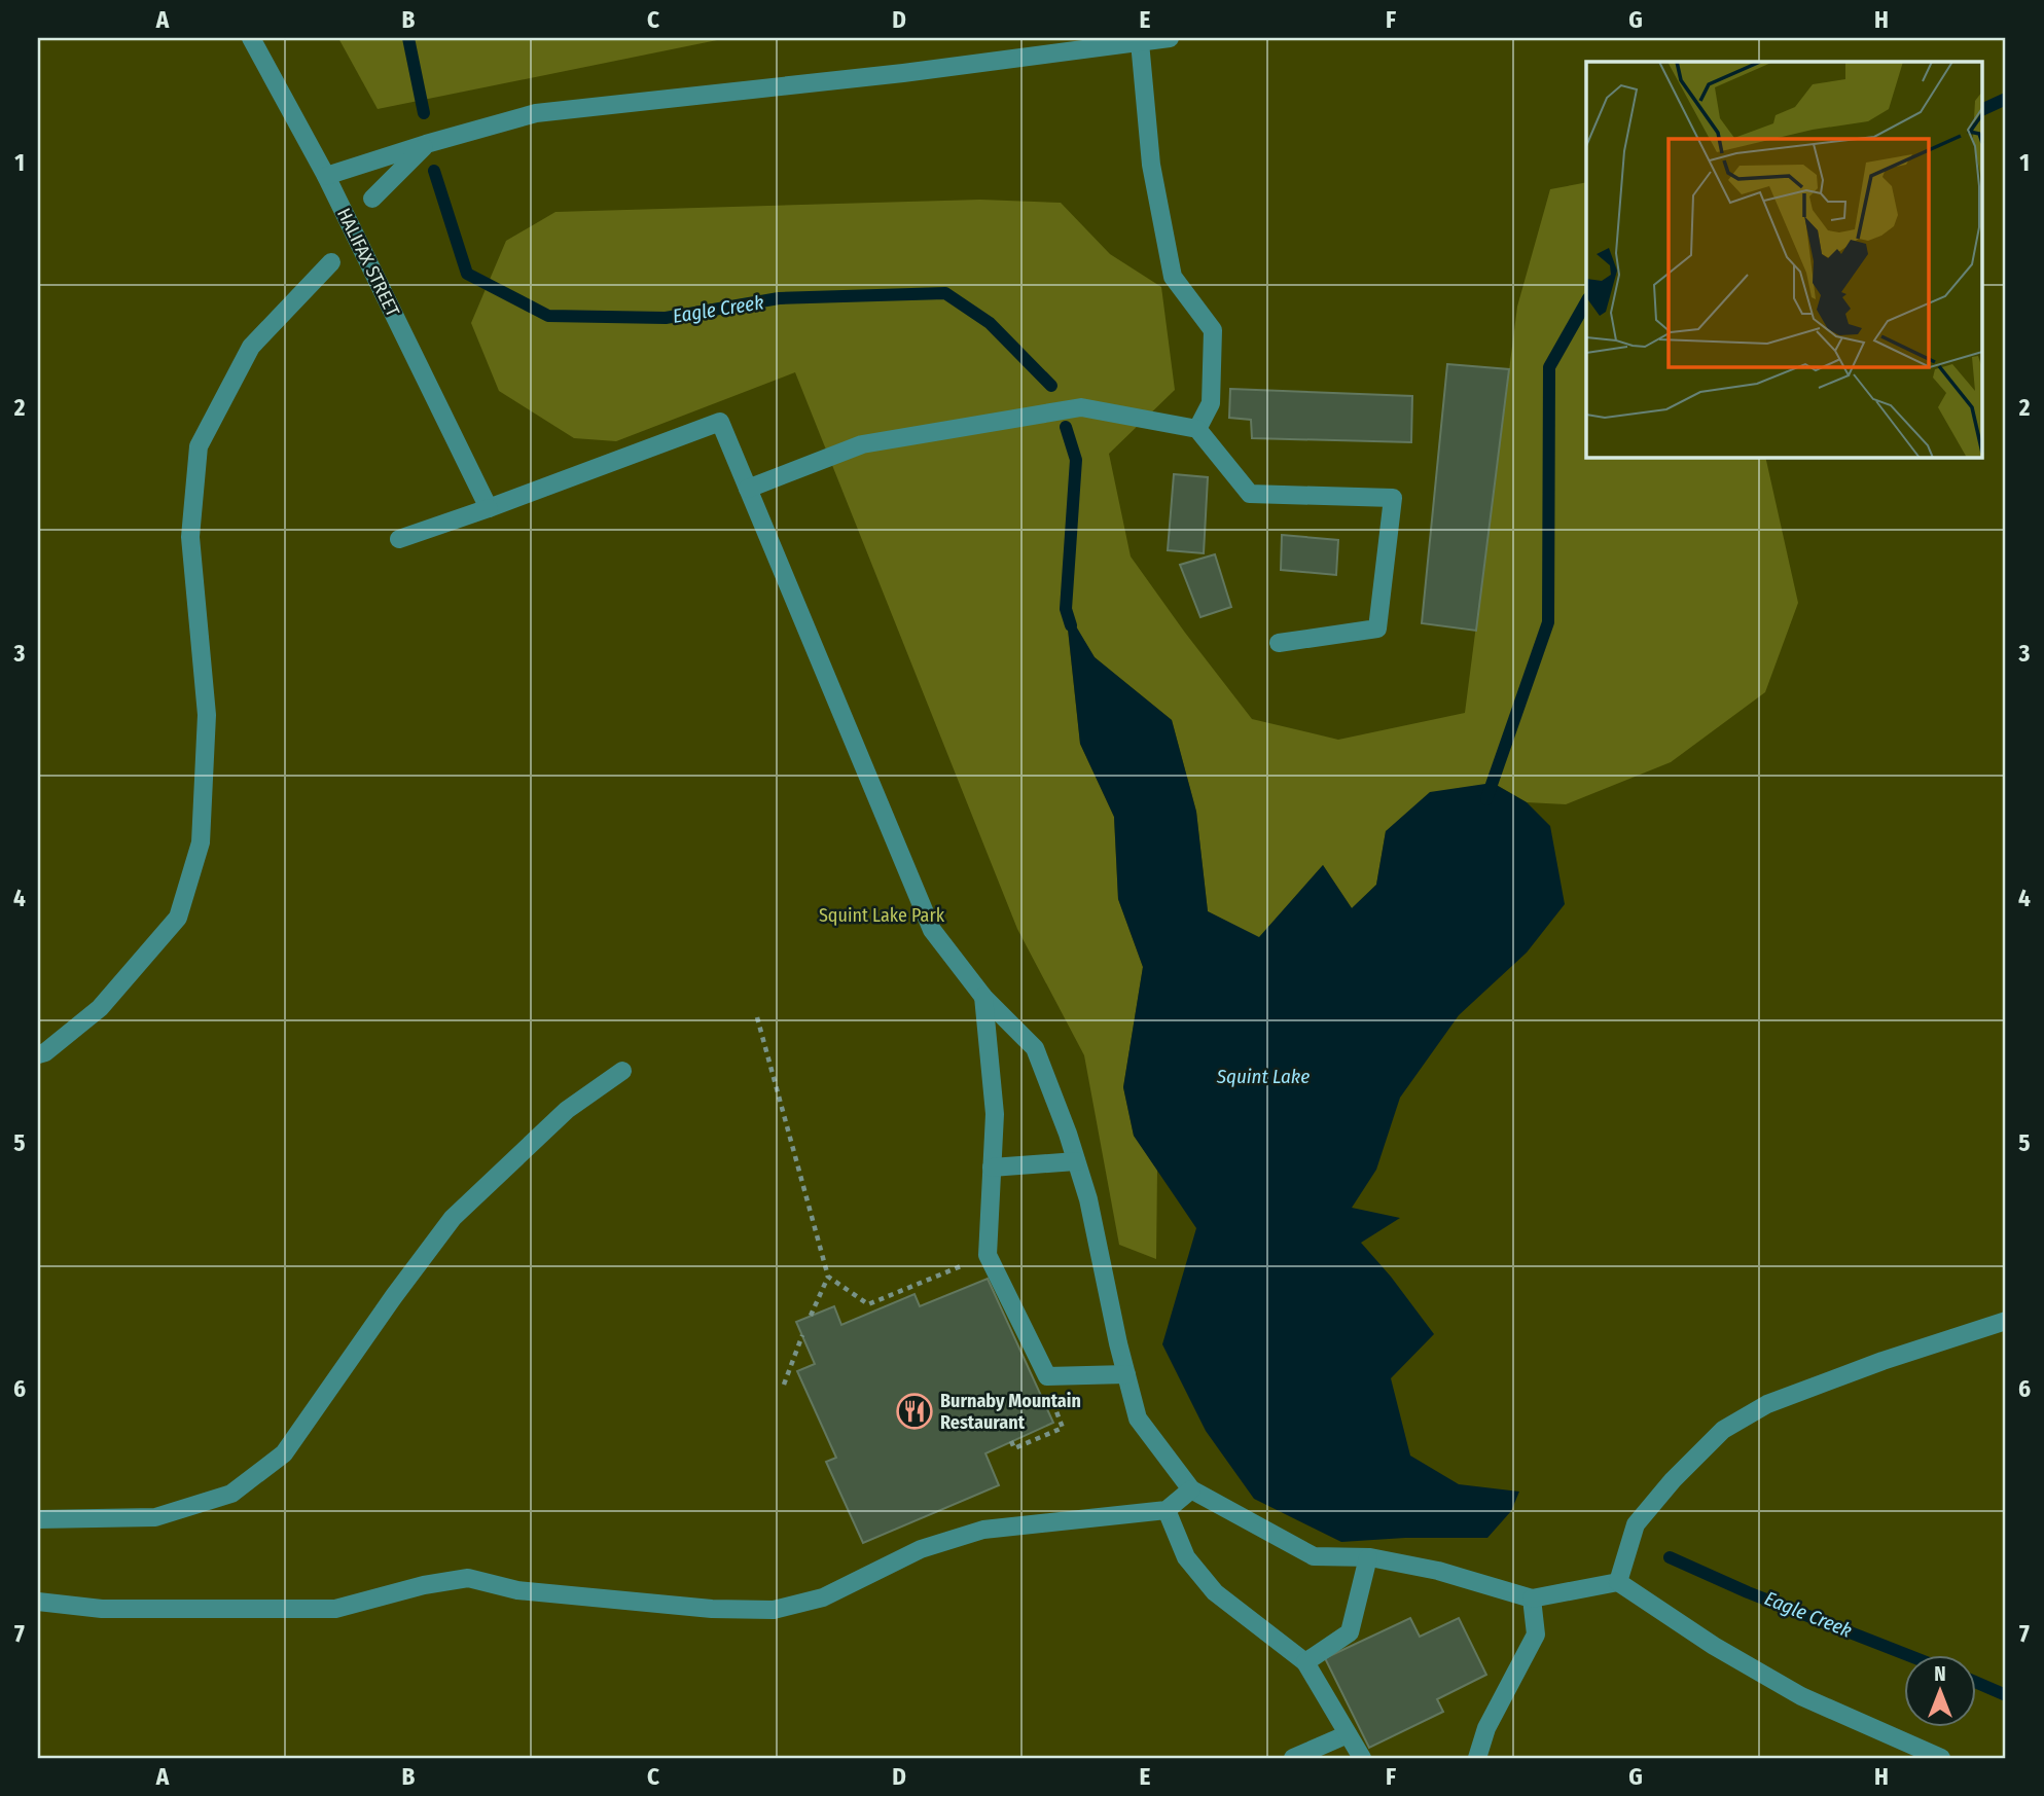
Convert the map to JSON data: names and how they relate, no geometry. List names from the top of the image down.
{
  "streets": {
    "street": ["HALIFAX STREET"]
  },
  "water": ["Eagle Creek", "Squint Lake"],
  "parks": ["Squint Lake Park"],
  "places": {
    "restaurant": ["Burnaby Mountain Restaurant"]
  },
  "north": "top",
  "grid": {
    "columns": [
      "A",
      "B",
      "C",
      "D",
      "E",
      "F",
      "G",
      "H"
    ],
    "rows": [
      "1",
      "2",
      "3",
      "4",
      "5",
      "6",
      "7"
    ]
  }
}
